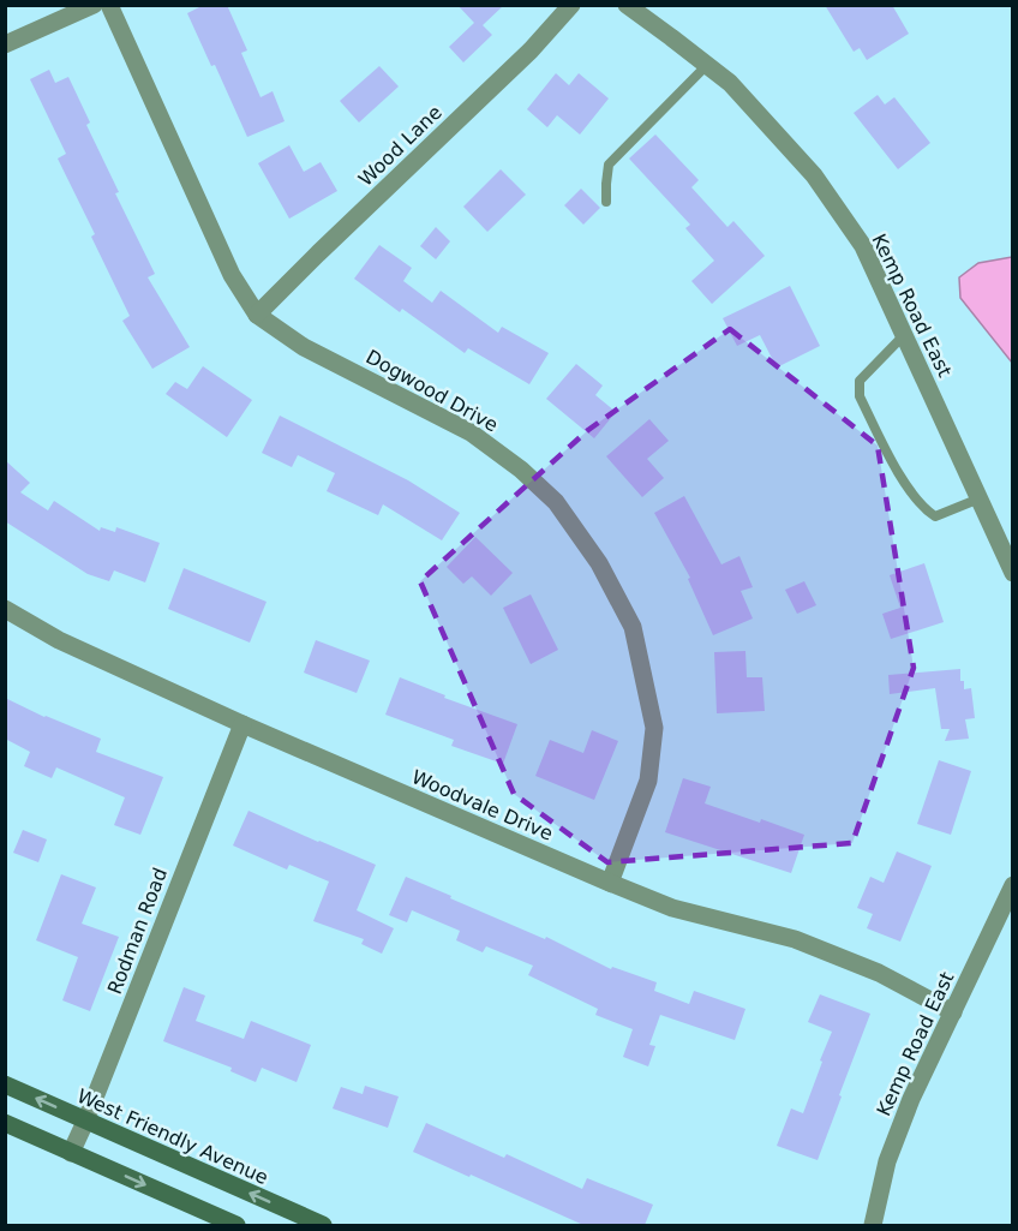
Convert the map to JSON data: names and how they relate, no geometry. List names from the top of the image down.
{
  "streets": {
    "main road": ["West Friendly Avenue"],
    "street": [
      "Wood Lane",
      "Kemp Road East",
      "Dogwood Drive",
      "Woodvale Drive",
      "Rodman Road"
    ]
  },
  "crossings": [
    ["Wood Lane", "Dogwood Drive"],
    ["Kemp Road East", "Woodvale Drive"],
    ["Dogwood Drive", "Woodvale Drive"],
    ["Woodvale Drive", "Rodman Road"],
    ["Rodman Road", "West Friendly Avenue"]
  ]
}
